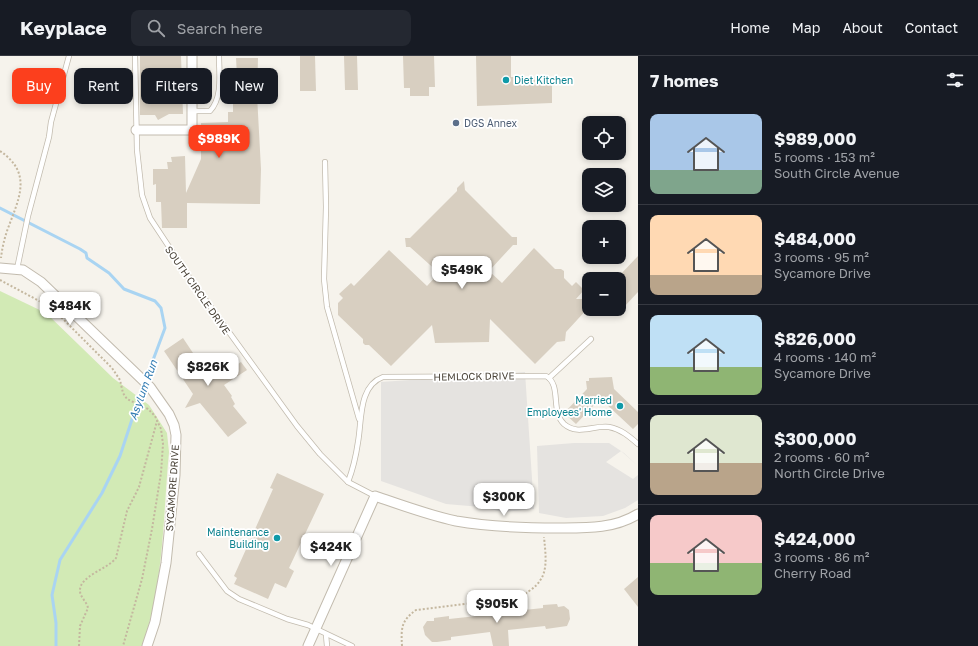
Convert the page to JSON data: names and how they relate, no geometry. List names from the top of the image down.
{
  "streets": {
    "street": ["SYCAMORE DRIVE"],
    "lane": ["SOUTH CIRCLE DRIVE", "HEMLOCK DRIVE"]
  },
  "crossings": [
    ["SOUTH CIRCLE DRIVE", "HEMLOCK DRIVE"]
  ],
  "water": ["Asylum Run"],
  "places": [
    "Diet Kitchen",
    "DGS Annex",
    "Married Employees' Home",
    "Maintenance Building"
  ],
  "page": {
    "header": "Keyplace",
    "search": "Search here",
    "nav": [
      "Home",
      "Map",
      "About",
      "Contact"
    ],
    "heading": "7 homes",
    "chip": [
      "Buy",
      "Rent",
      "Filters",
      "New"
    ],
    "list": [
      {
        "name": "$989,000",
        "note": "5 rooms · 153 m² · South Circle Avenue"
      },
      {
        "name": "$484,000",
        "note": "3 rooms · 95 m² · Sycamore Drive"
      },
      {
        "name": "$826,000",
        "note": "4 rooms · 140 m² · Sycamore Drive"
      },
      {
        "name": "$300,000",
        "note": "2 rooms · 60 m² · North Circle Drive"
      },
      {
        "name": "$424,000",
        "note": "3 rooms · 86 m² · Cherry Road"
      }
    ],
    "map_buttons": ["+", "−"],
    "price": [
      "$989K",
      "$549K",
      "$484K",
      "$826K",
      "$300K",
      "$424K",
      "$905K"
    ]
  }
}
